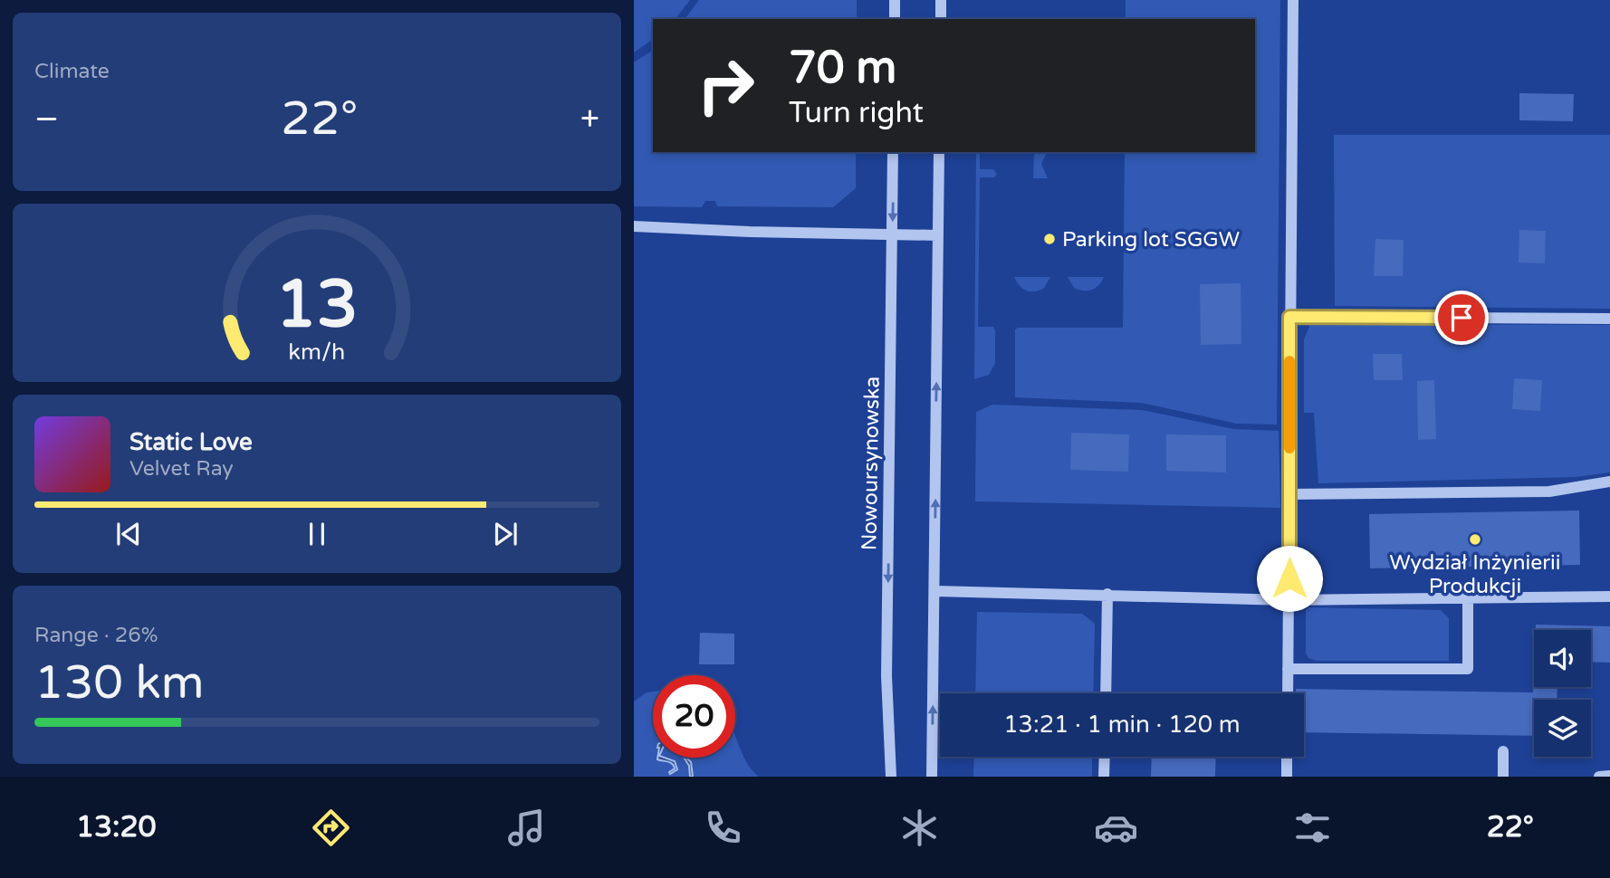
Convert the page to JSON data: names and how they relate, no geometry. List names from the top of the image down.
{
  "streets": {
    "street": ["Nowoursynowska"]
  },
  "places": ["Parking lot SGGW", "Wydział Inżynierii Produkcji"],
  "page": {
    "tile": [
      "Climate",
      ["Range · 26%", "130 km"]
    ],
    "turn": ["70 m", "Turn right"],
    "heat": ["−", "22°", "+"],
    "song": ["Static Love", "Velvet Ray"],
    "limit": "20",
    "trip": "13:21 · 1 min · 120 m",
    "tabs": ["13:20", "22°"],
    "gauge": ["13", "km/h"]
  }
}
